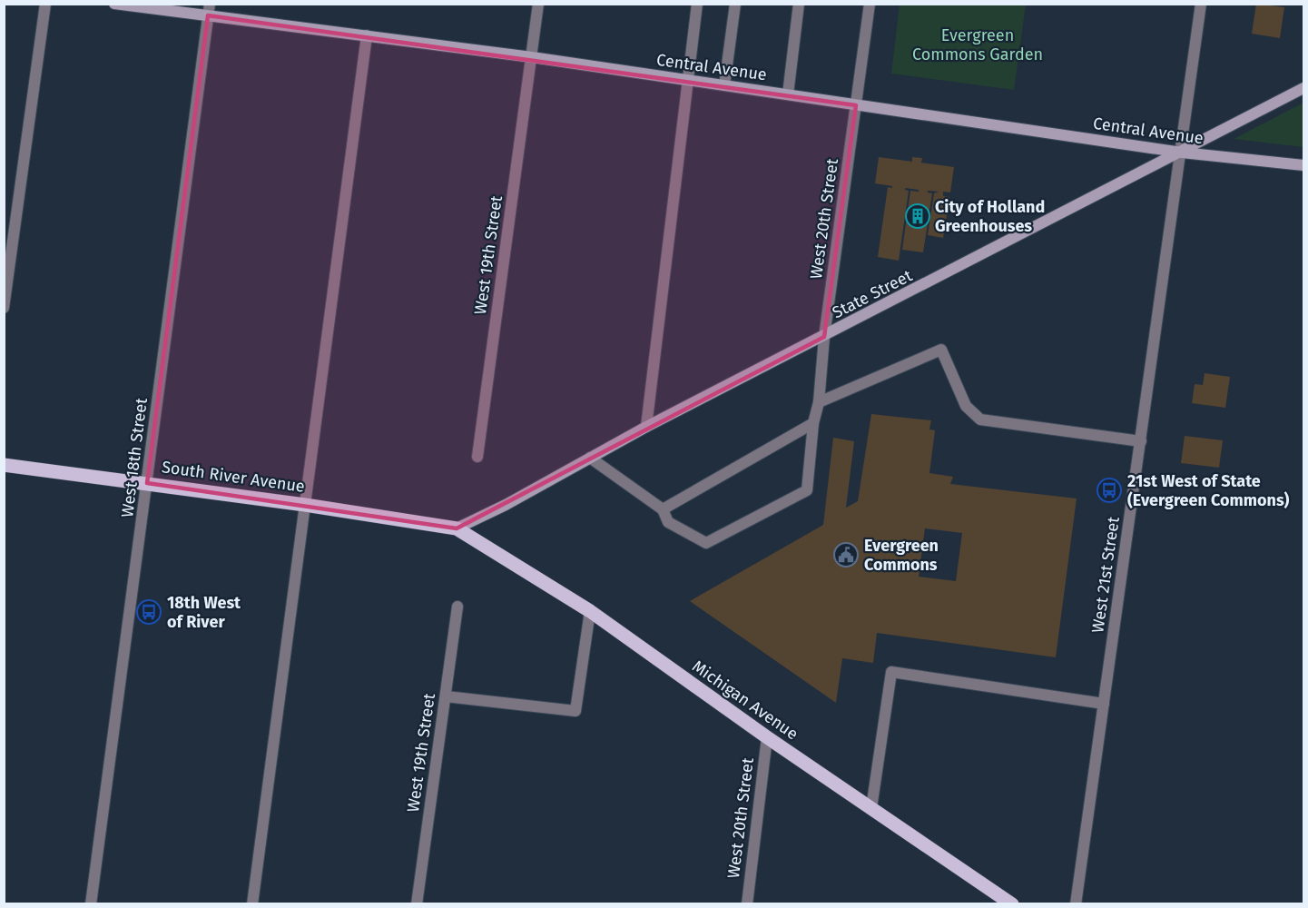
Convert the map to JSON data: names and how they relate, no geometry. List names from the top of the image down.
{
  "streets": {
    "main road": ["South River Avenue", "Michigan Avenue"],
    "street": [
      "Central Avenue",
      "West 20th Street",
      "West 19th Street",
      "State Street",
      "West 18th Street",
      "West 21st Street"
    ]
  },
  "crossings": [
    ["Central Avenue", "West 20th Street"],
    ["Central Avenue", "West 19th Street"],
    ["Central Avenue", "State Street"],
    ["Central Avenue", "West 18th Street"],
    ["Central Avenue", "West 21st Street"],
    ["West 20th Street", "State Street"],
    ["West 20th Street", "Michigan Avenue"],
    ["State Street", "South River Avenue"],
    ["State Street", "West 21st Street"],
    ["State Street", "Michigan Avenue"],
    ["West 18th Street", "South River Avenue"],
    ["South River Avenue", "Michigan Avenue"]
  ],
  "parks": ["Evergreen Commons Garden"],
  "places": {
    "building": ["City of Holland Greenhouses"],
    "bus stop": ["21st West of State (Evergreen Commons)", "18th West of River"],
    "public building": ["Evergreen Commons"]
  }
}
